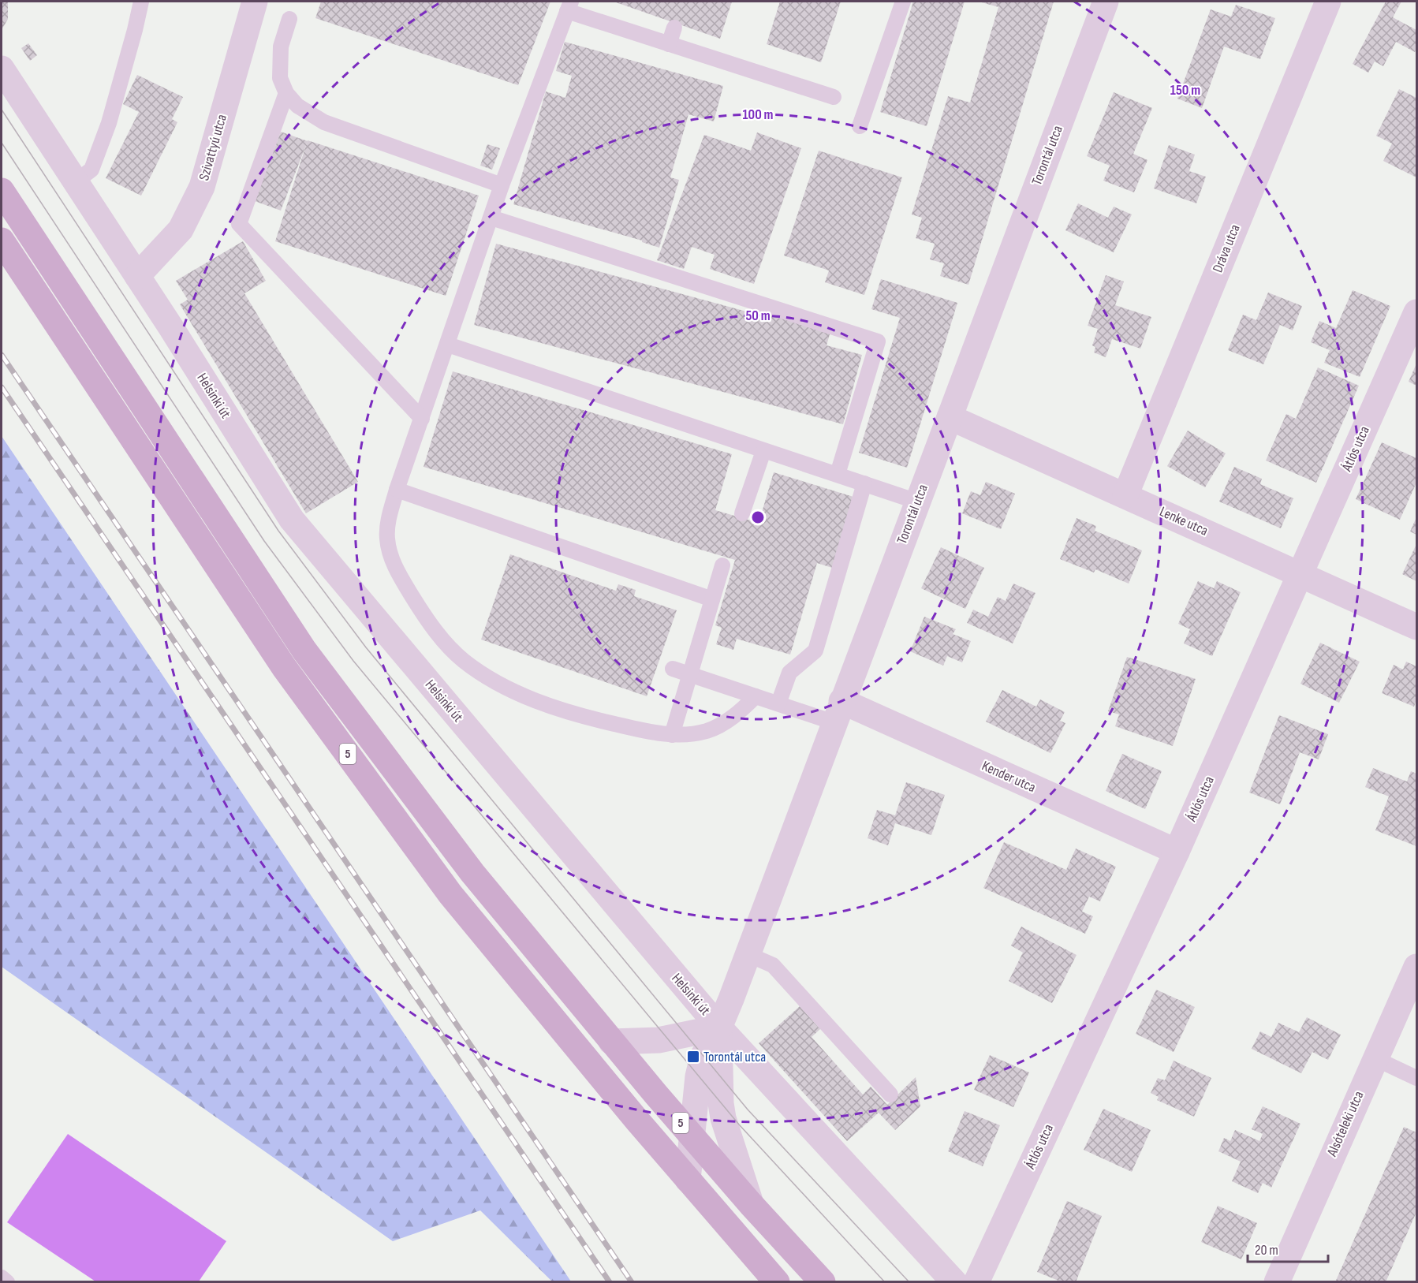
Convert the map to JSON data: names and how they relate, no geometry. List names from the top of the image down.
{
  "streets": {
    "main road": ["5"],
    "street": [
      "Szivattyú utca",
      "Torontál utca",
      "Dráva utca",
      "Helsinki út",
      "Átlós utca",
      "Lenke utca",
      "Kender utca",
      "Alsóteleki utca"
    ]
  },
  "crossings": [
    ["Szivattyú utca", "Helsinki út"],
    ["Torontál utca", "Helsinki út"],
    ["Torontál utca", "Lenke utca"],
    ["Torontál utca", "5"],
    ["Torontál utca", "Kender utca"],
    ["Dráva utca", "Lenke utca"],
    ["Átlós utca", "Lenke utca"],
    ["Átlós utca", "Kender utca"]
  ],
  "places": {
    "transit": ["Torontál utca"]
  },
  "scale_bar": "20 m",
  "rings": ["150 m", "100 m", "50 m"]
}
